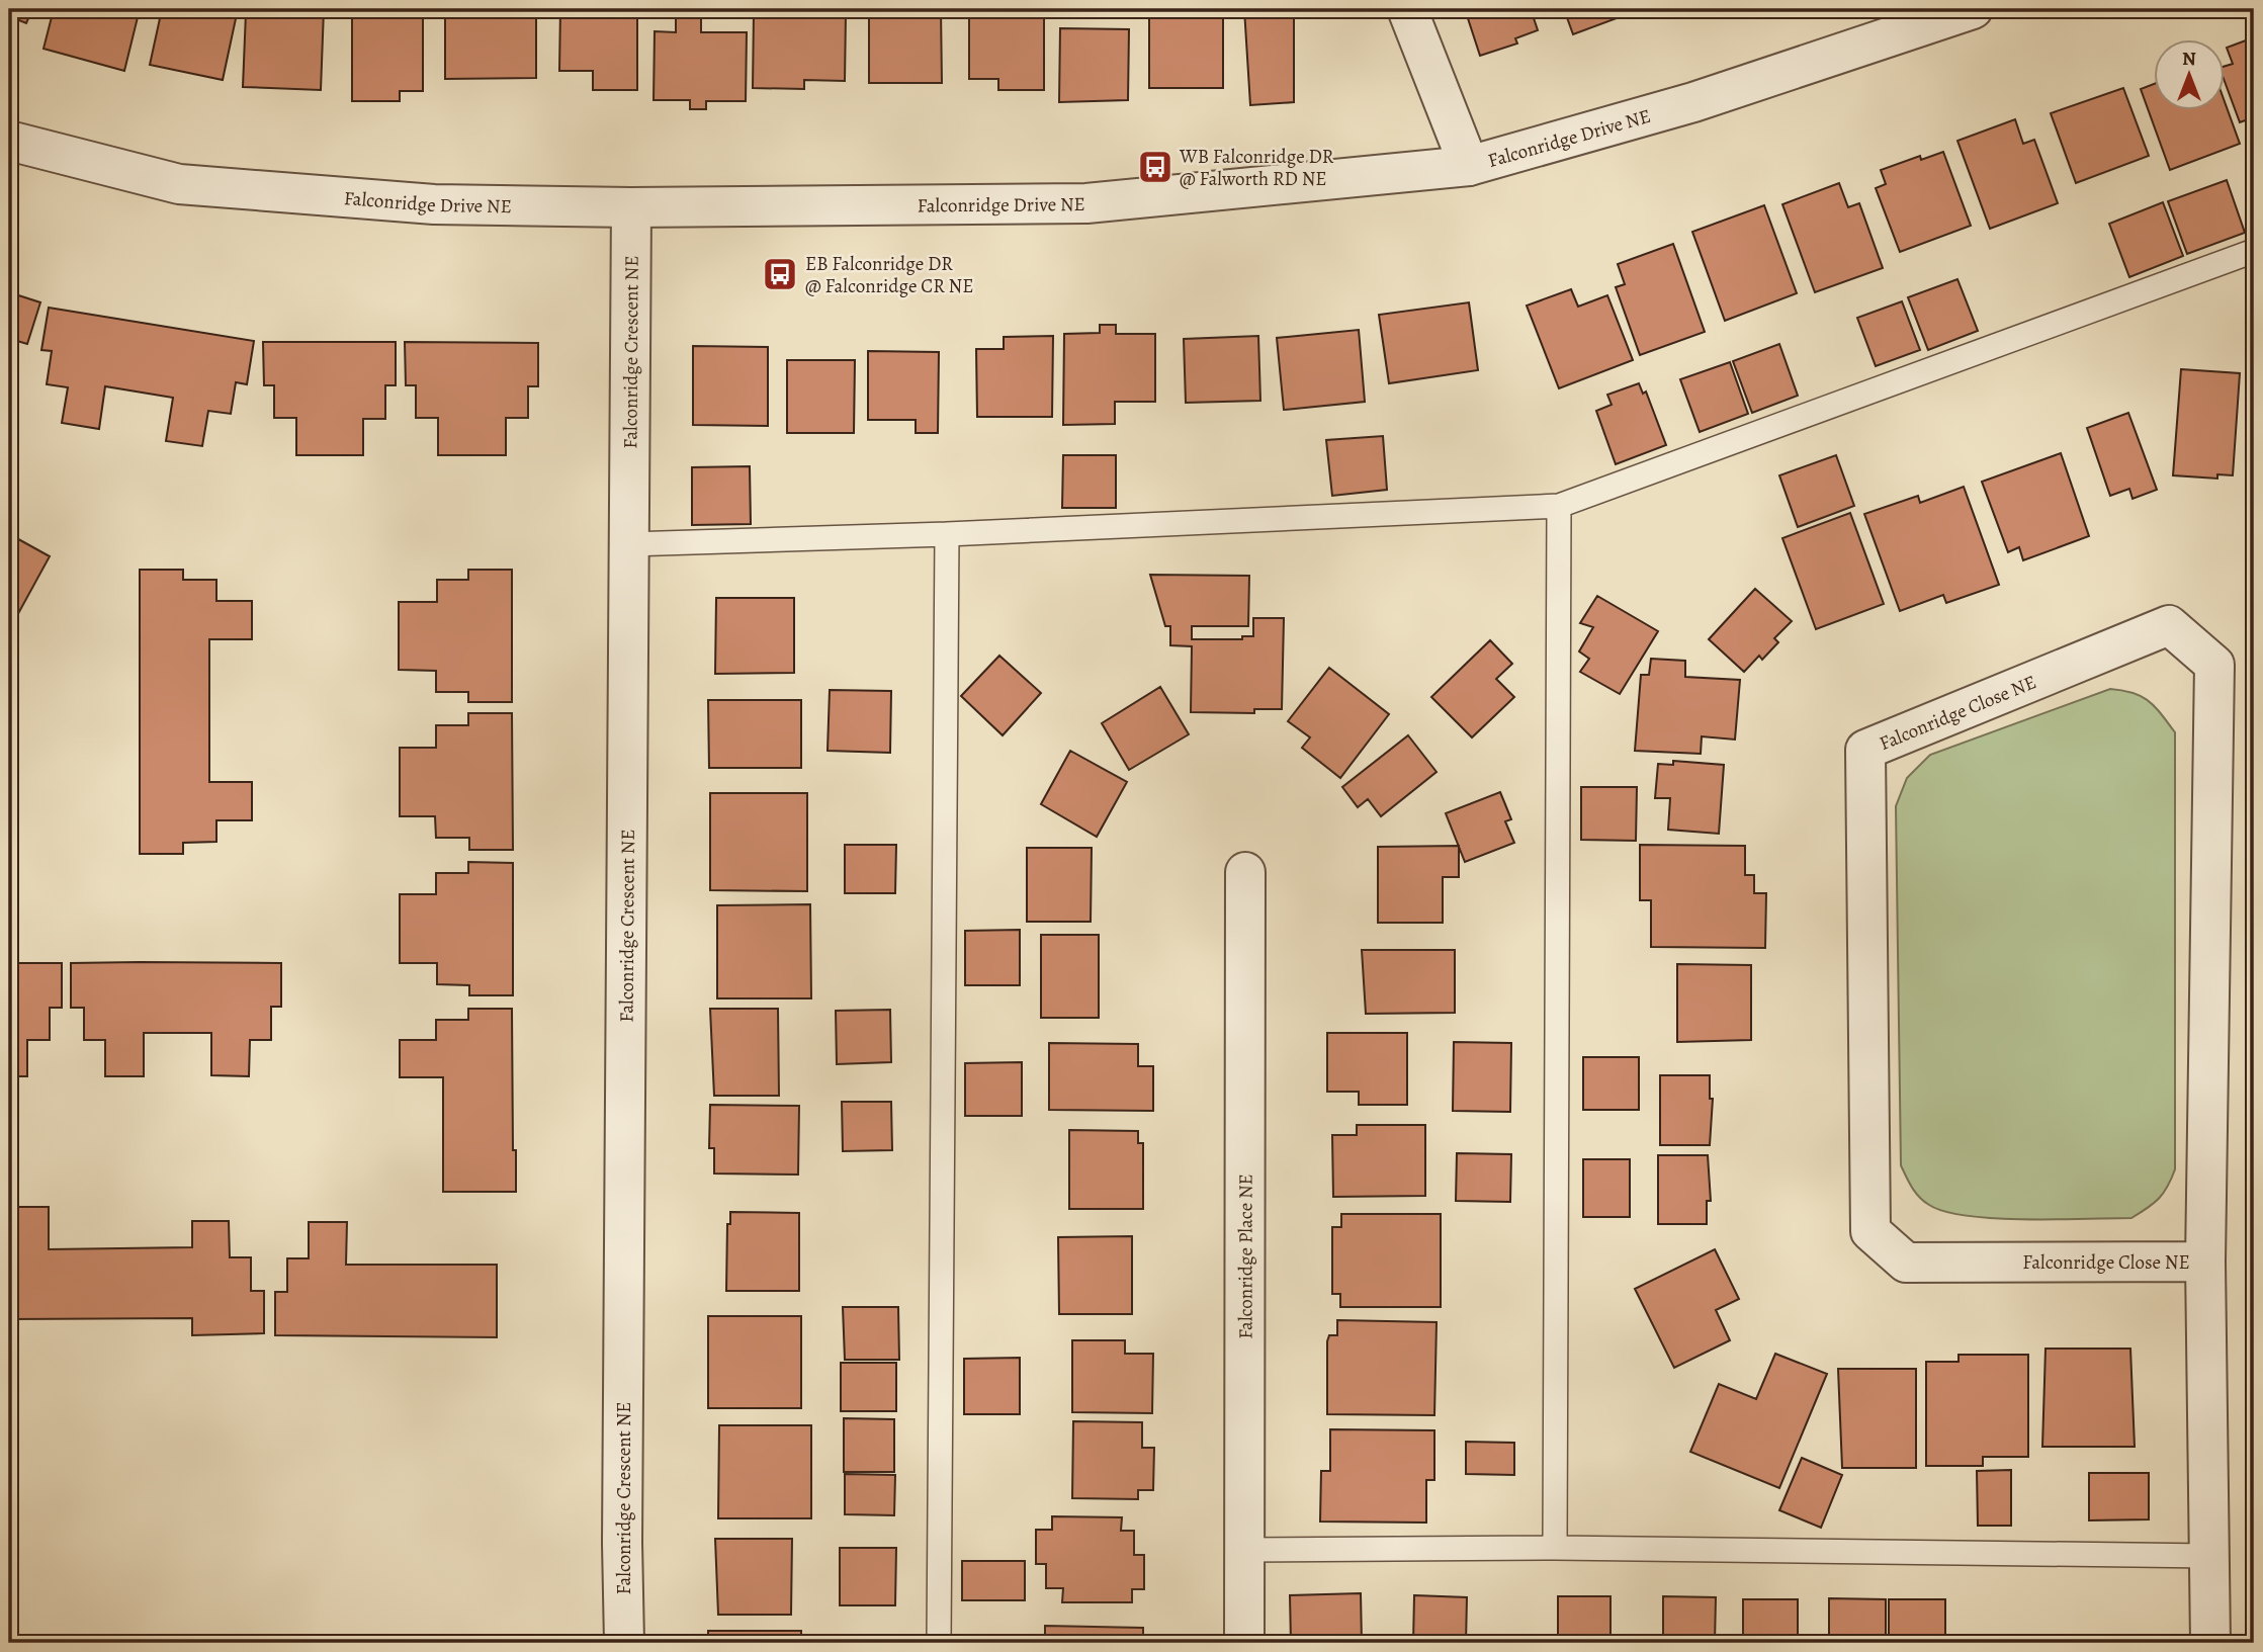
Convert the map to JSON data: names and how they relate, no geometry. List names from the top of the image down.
{
  "streets": {
    "street": [
      "Falconridge Drive NE",
      "Falconridge Crescent NE",
      "Falconridge Close NE",
      "Falconridge Place NE"
    ]
  },
  "crossings": [
    ["Falconridge Drive NE", "Falconridge Crescent NE"]
  ],
  "places": {
    "bus stop": ["WB Falconridge DR @ Falworth RD NE", "EB Falconridge DR @ Falconridge CR NE"]
  },
  "north": "top"
}
